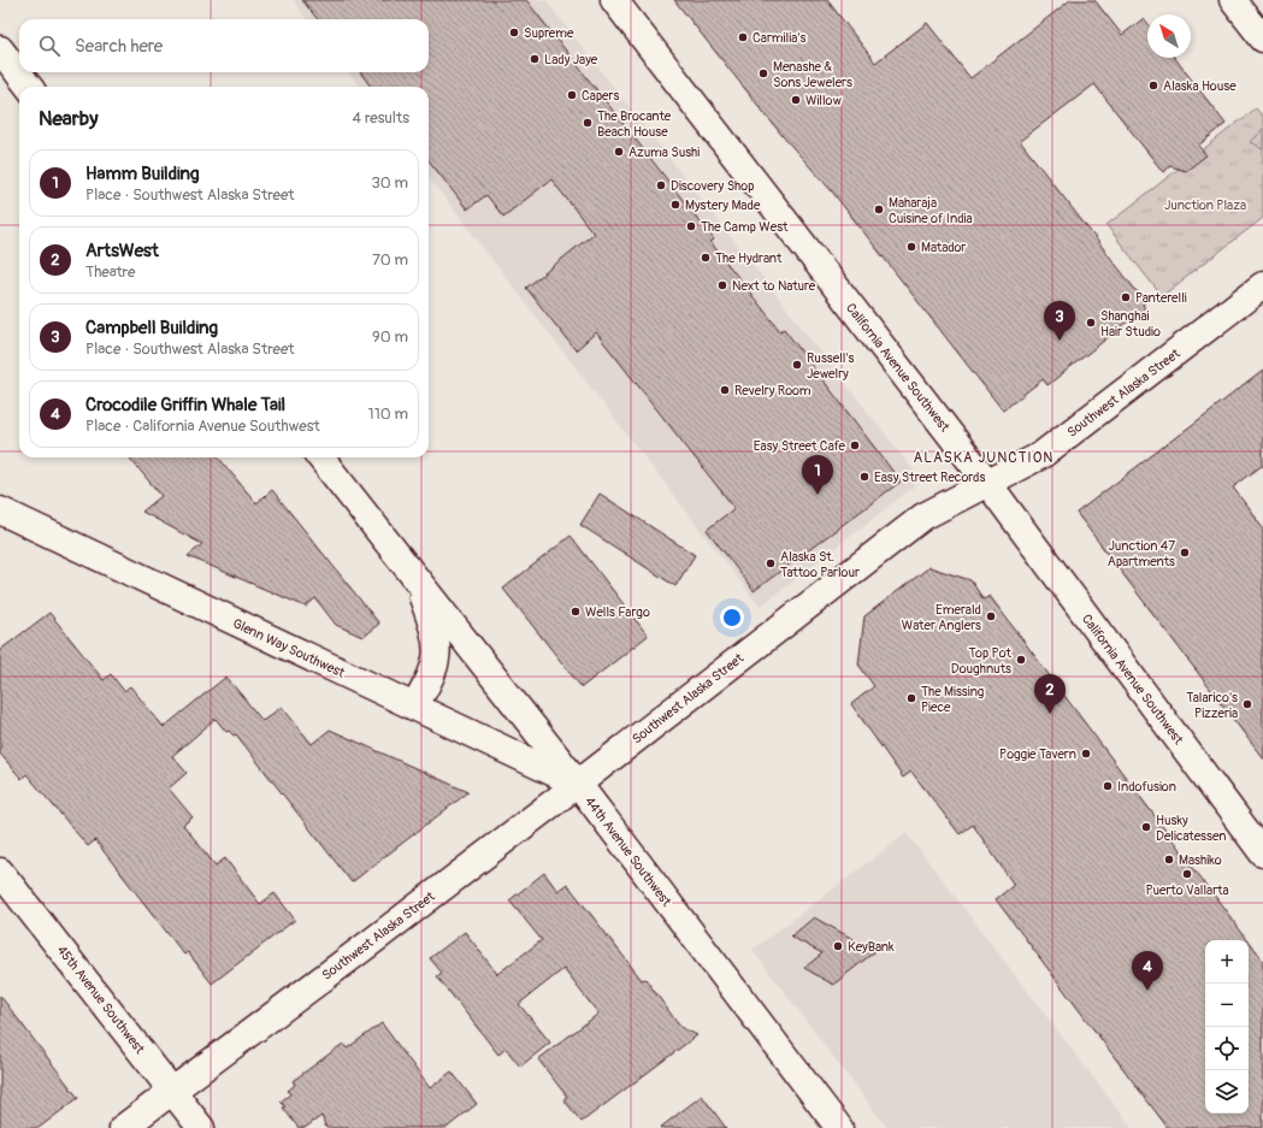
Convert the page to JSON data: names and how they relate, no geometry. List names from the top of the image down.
{
  "streets": {
    "street": [
      "California Avenue Southwest",
      "Southwest Alaska Street",
      "Glenn Way Southwest",
      "44th Avenue Southwest",
      "45th Avenue Southwest"
    ]
  },
  "crossings": [
    ["California Avenue Southwest", "Southwest Alaska Street"],
    ["Southwest Alaska Street", "Glenn Way Southwest"],
    ["Southwest Alaska Street", "44th Avenue Southwest"],
    ["Southwest Alaska Street", "45th Avenue Southwest"],
    ["Glenn Way Southwest", "44th Avenue Southwest"]
  ],
  "districts": ["ALASKA JUNCTION"],
  "parks": ["Junction Plaza"],
  "places": [
    "Supreme",
    "Carmilia's",
    "Lady Jaye",
    "Menashe & Sons Jewelers",
    "Alaska House",
    "Capers",
    "Willow",
    "The Brocante Beach House",
    "Azuma Sushi",
    "Discovery Shop",
    "Mystery Made",
    "Maharaja Cuisine of India",
    "The Camp West",
    "Matador",
    "The Hydrant",
    "Next to Nature",
    "Panterelli",
    "Shanghai Hair Studio",
    "Russell's Jewelry",
    "Revelry Room",
    "Easy Street Cafe",
    "Easy Street Records",
    "Junction 47 Apartments",
    "Alaska St. Tattoo Parlour",
    "Wells Fargo",
    "Emerald Water Anglers",
    "Top Pot Doughnuts",
    "The Missing Piece",
    "Talarico's Pizzeria",
    "Poggie Tavern",
    "Indofusion",
    "Husky Delicatessen",
    "Mashiko",
    "Puerto Vallarta",
    "KeyBank"
  ],
  "north": "top left",
  "page": {
    "search": "Search here",
    "heading": ["Nearby", "4 results"],
    "list": [
      {
        "mark": "1",
        "name": "Hamm Building",
        "note": "Place · Southwest Alaska Street",
        "value": "30 m"
      },
      {
        "mark": "2",
        "name": "ArtsWest",
        "note": "Theatre",
        "value": "70 m"
      },
      {
        "mark": "3",
        "name": "Campbell Building",
        "note": "Place · Southwest Alaska Street",
        "value": "90 m"
      },
      {
        "mark": "4",
        "name": "Crocodile Griffin Whale Tail",
        "note": "Place · California Avenue Southwest",
        "value": "110 m"
      }
    ],
    "pins": [
      "3",
      "1",
      "2",
      "4"
    ],
    "map_buttons": ["+", "−"]
  }
}
